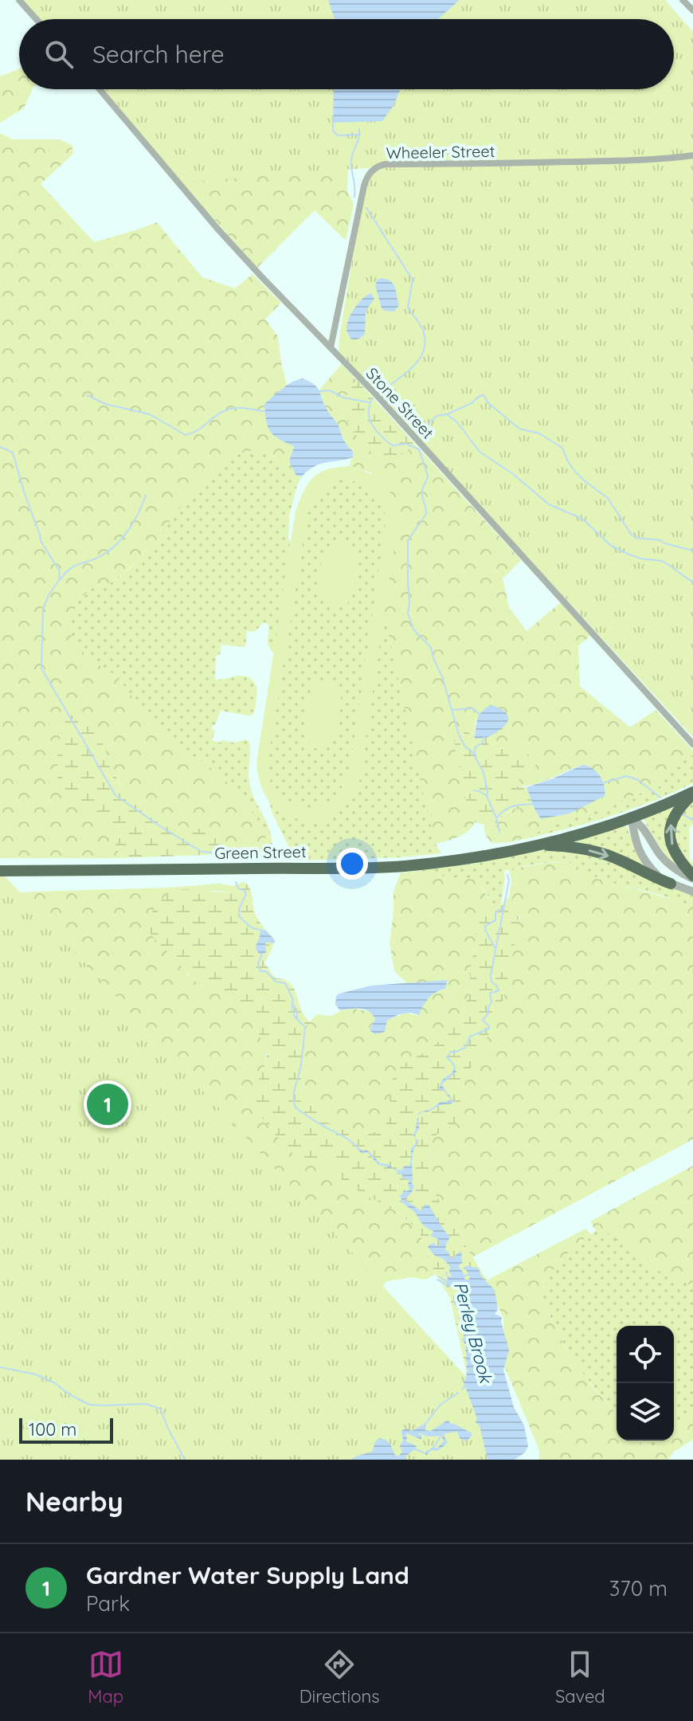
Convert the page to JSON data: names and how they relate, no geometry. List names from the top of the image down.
{
  "streets": {
    "highway": ["Green Street"],
    "street": ["Wheeler Street", "Stone Street"]
  },
  "crossings": [
    ["Wheeler Street", "Stone Street"]
  ],
  "water": ["Perley Brook"],
  "scale_bar": "100 m",
  "page": {
    "search": "Search here",
    "pins": "1",
    "scale": "100 m",
    "heading": "Nearby",
    "list": [
      {
        "mark": "1",
        "name": "Gardner Water Supply Land",
        "note": "Park",
        "value": "370 m"
      }
    ],
    "nav": ["Map", "Directions", "Saved"]
  }
}
